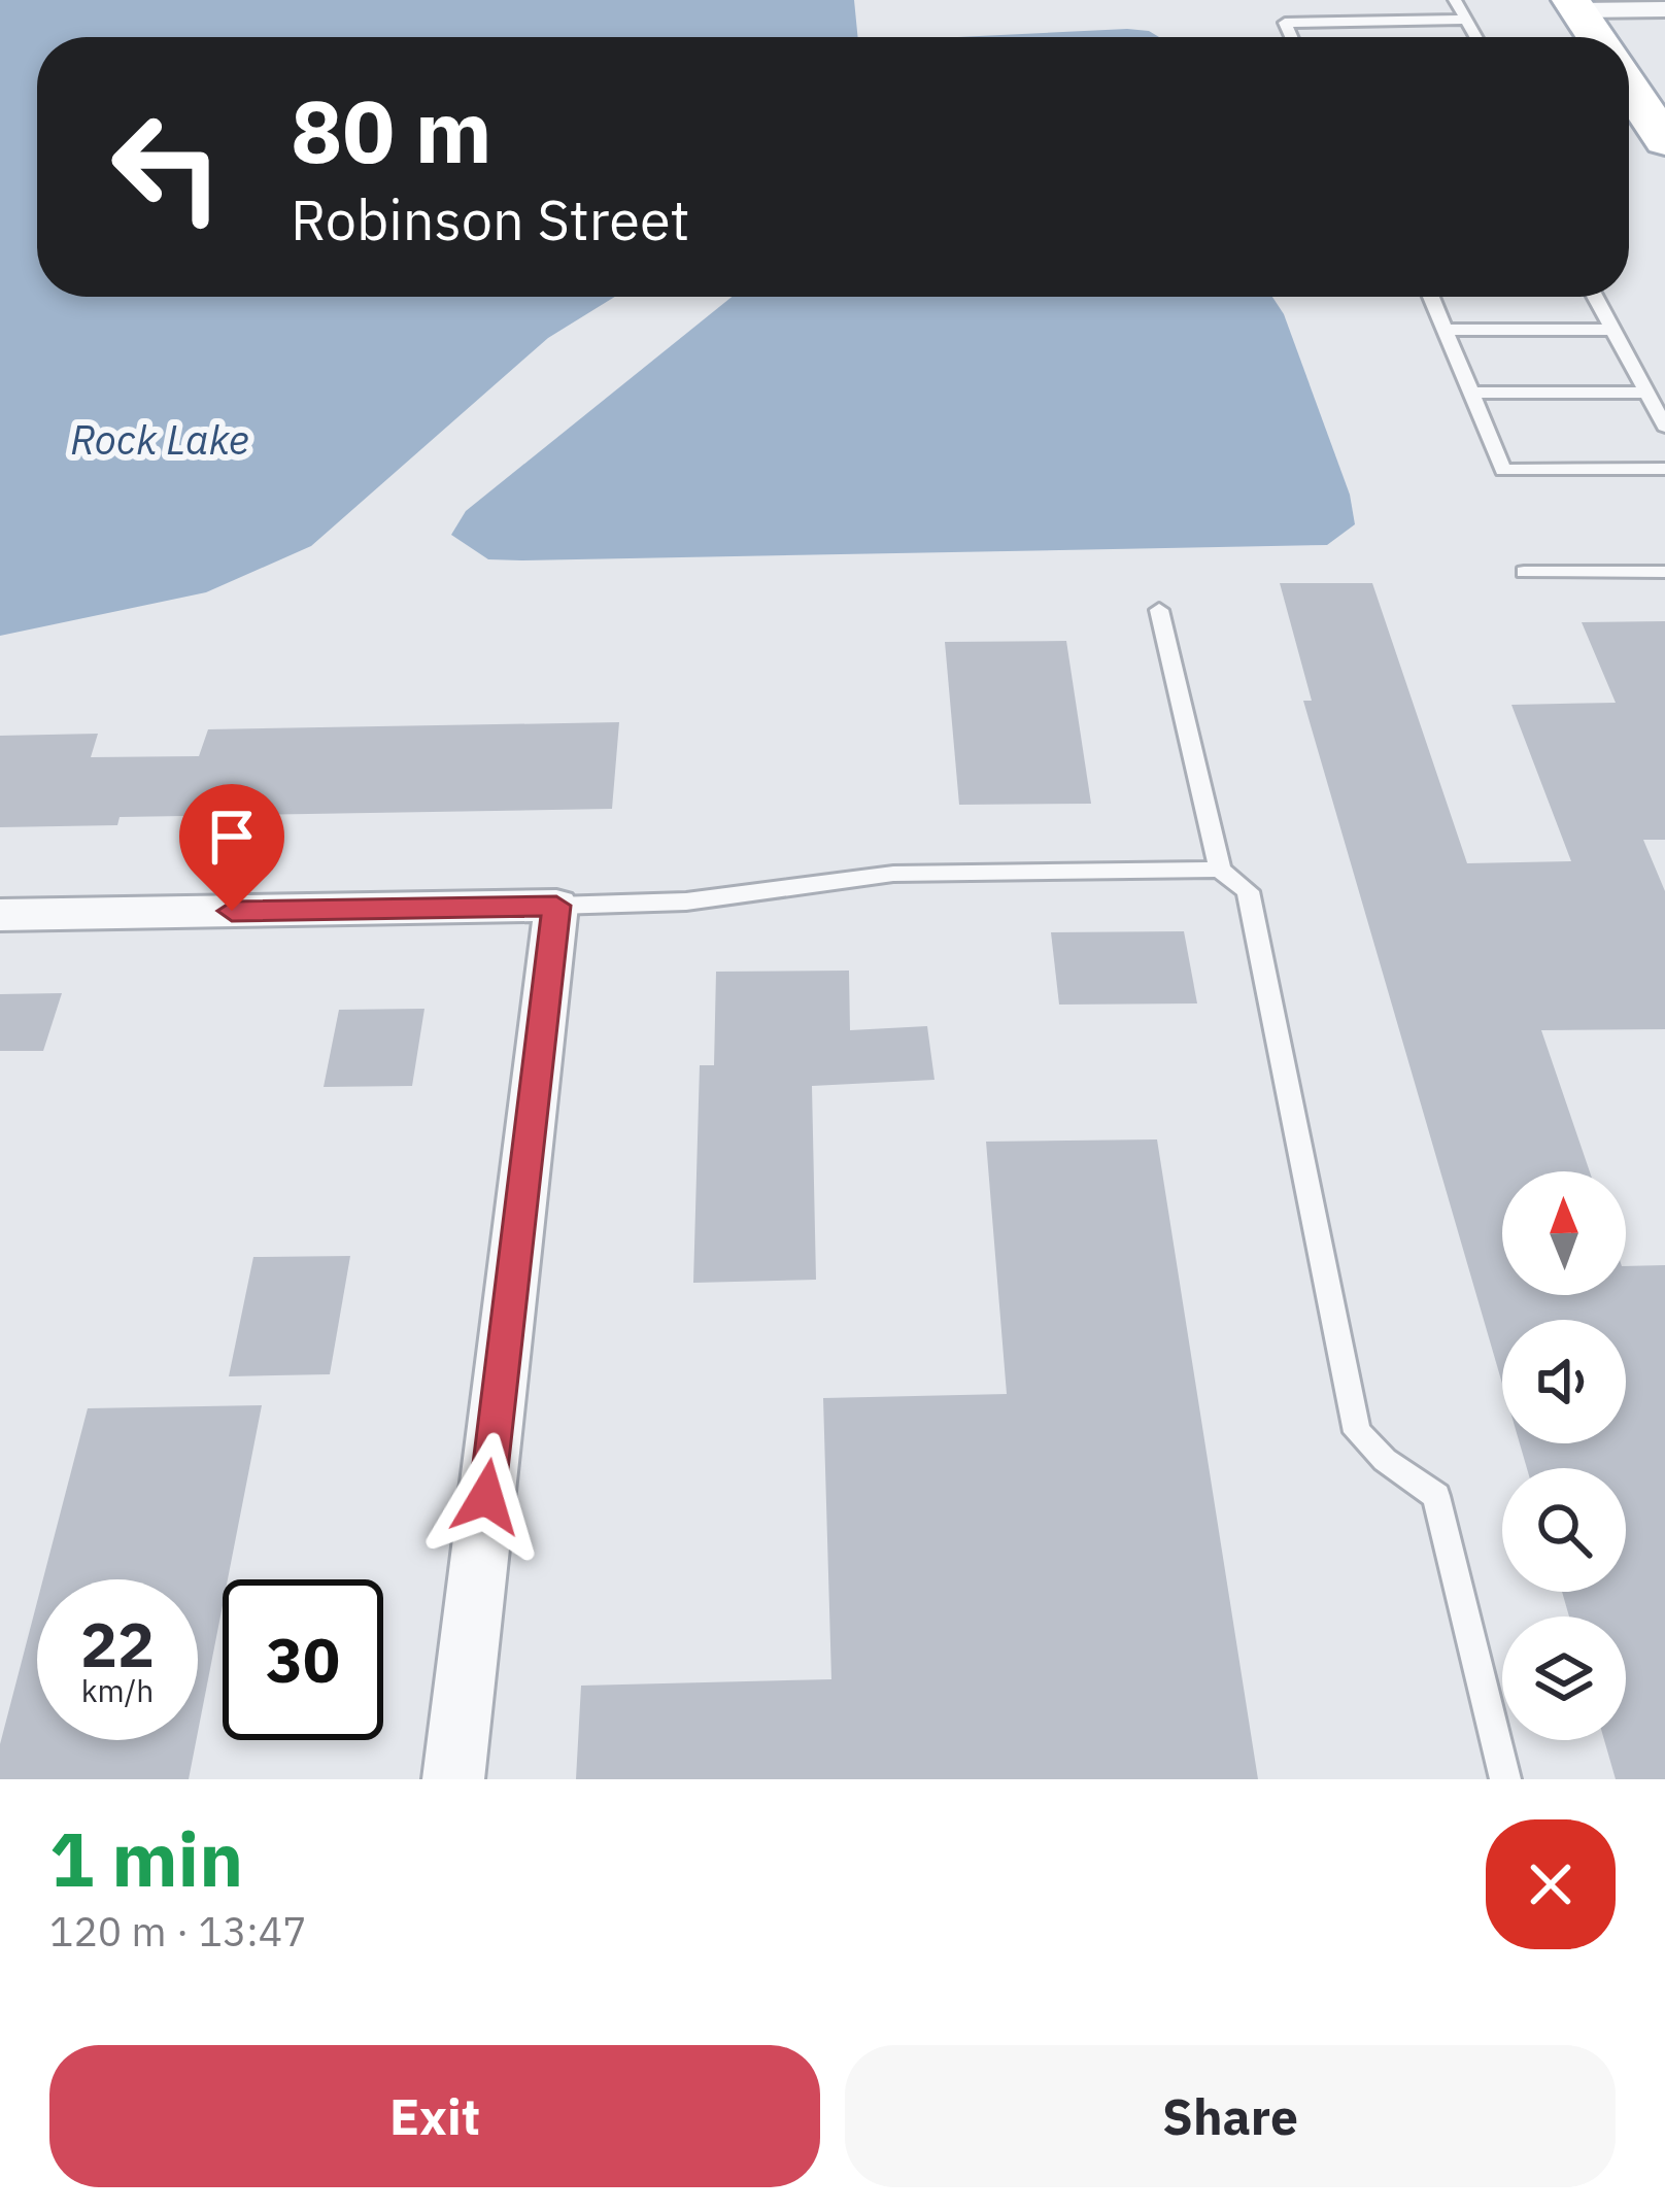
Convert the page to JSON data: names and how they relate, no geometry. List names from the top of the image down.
{
  "water": ["Rock Lake"],
  "north": "top",
  "page": {
    "turn": ["80 m", "Robinson Street"],
    "speed": "22 km/h",
    "limit": "30",
    "heading": ["1 min", "120 m · 13:47"],
    "buttons": ["Exit", "Share"]
  }
}
